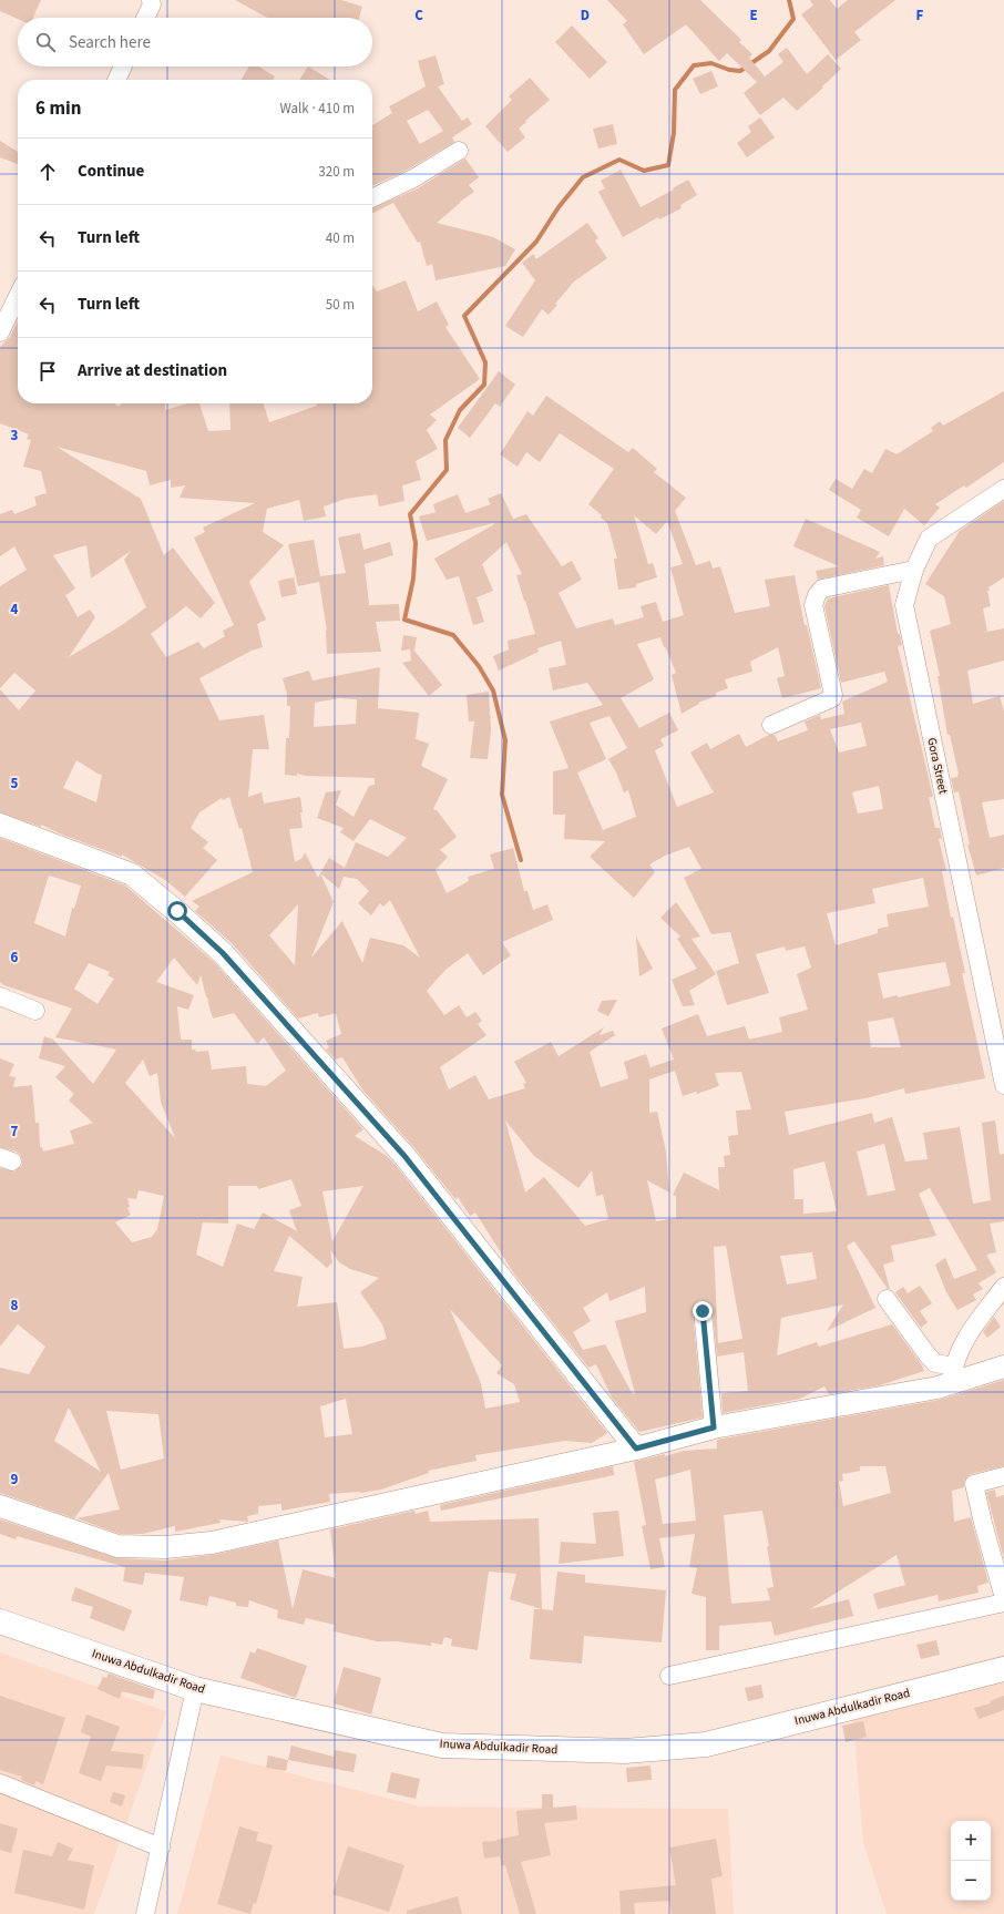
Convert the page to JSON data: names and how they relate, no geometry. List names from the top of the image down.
{
  "streets": {
    "main road": ["Inuwa Abdulkadir Road"],
    "street": ["Gora Street"]
  },
  "page": {
    "search": "Search here",
    "heading": ["6 min", "Walk · 410 m"],
    "list": [
      ["Continue", "320 m"],
      ["Turn left", "40 m"],
      ["Turn left", "50 m"],
      "Arrive at destination"
    ],
    "map_buttons": ["+", "−"]
  },
  "grid": {
    "columns": [
      "C",
      "D",
      "E",
      "F"
    ],
    "rows": [
      "3",
      "4",
      "5",
      "6",
      "7",
      "8",
      "9"
    ]
  }
}
